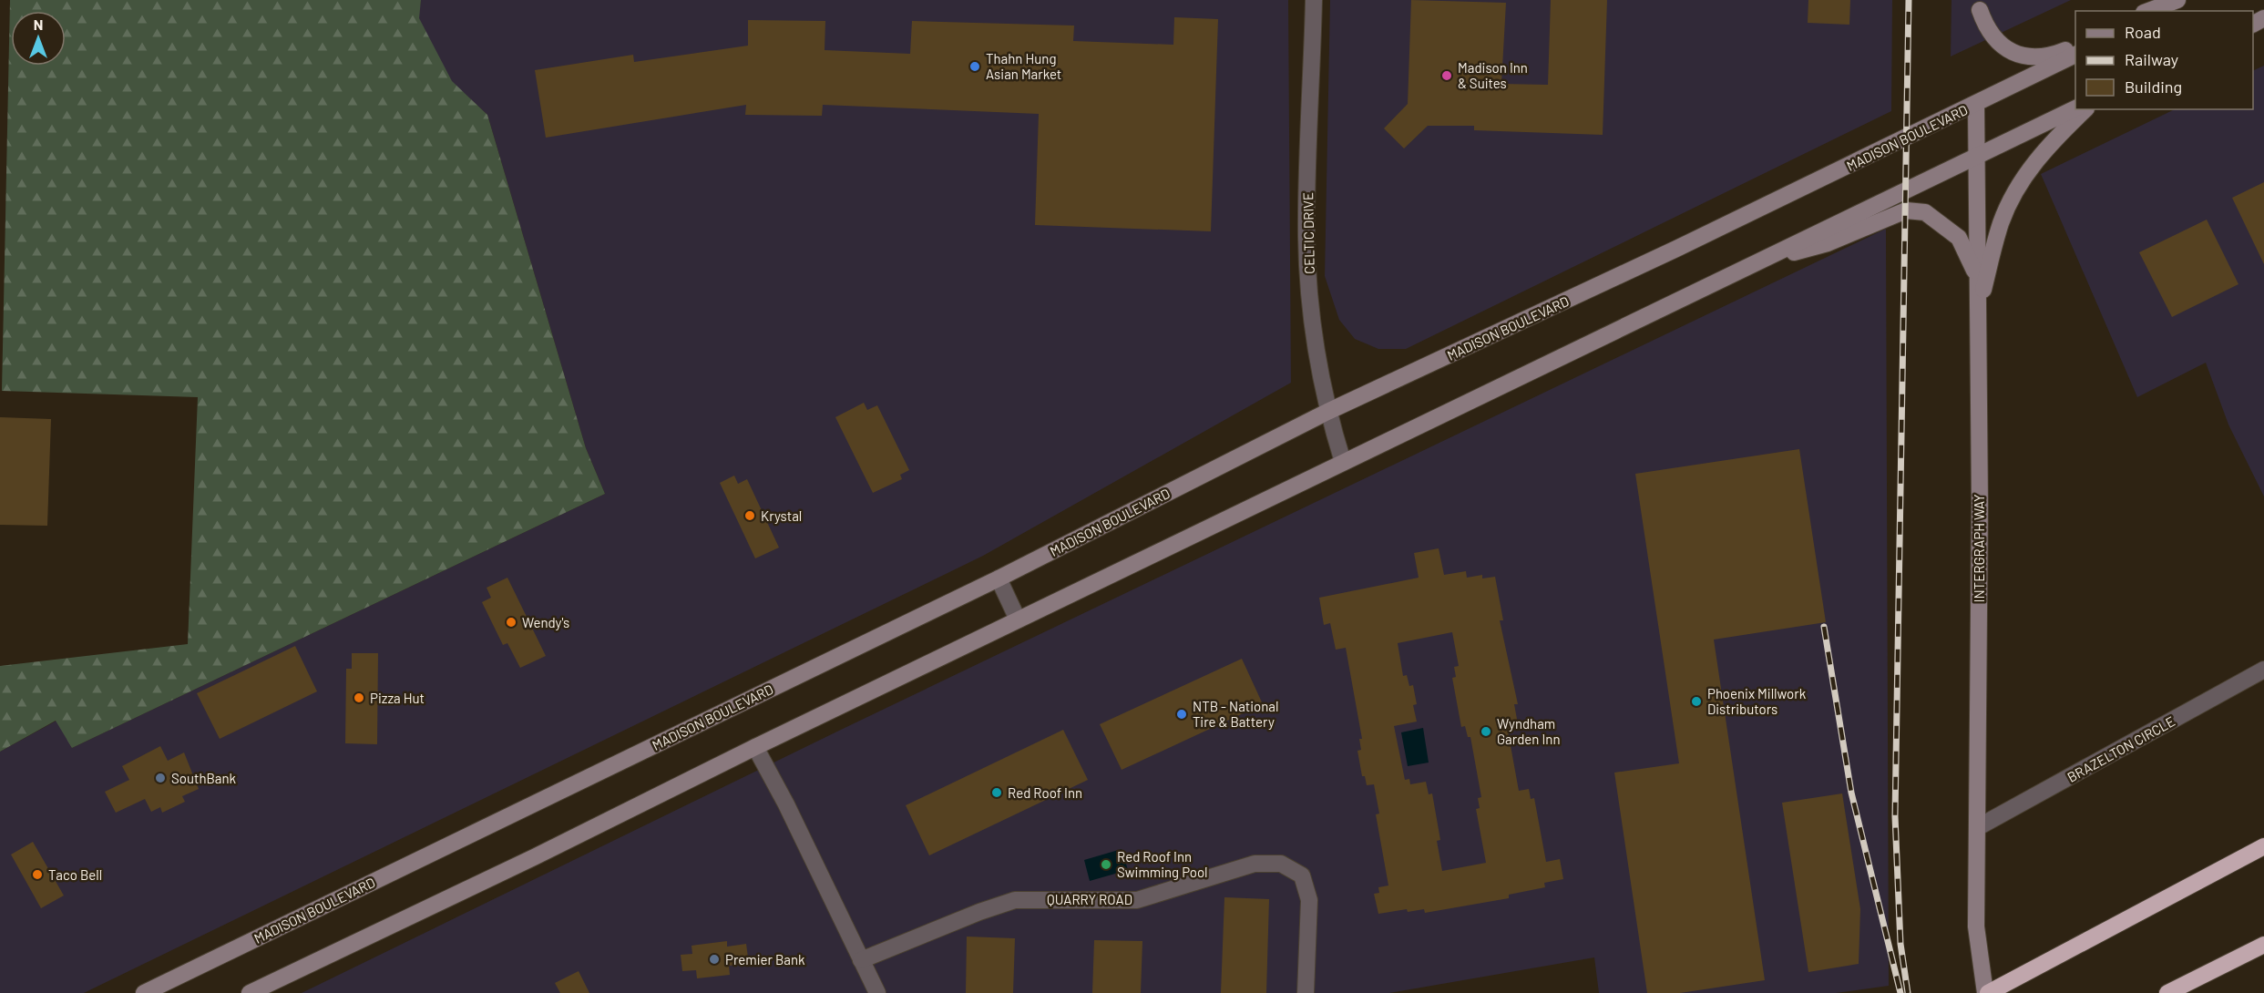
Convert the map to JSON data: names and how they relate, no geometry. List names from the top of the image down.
{
  "streets": {
    "main road": ["MADISON BOULEVARD", "INTERGRAPH WAY"],
    "street": ["CELTIC DRIVE", "BRAZELTON CIRCLE", "QUARRY ROAD"]
  },
  "crossings": [
    ["MADISON BOULEVARD", "CELTIC DRIVE"],
    ["MADISON BOULEVARD", "INTERGRAPH WAY"],
    ["INTERGRAPH WAY", "BRAZELTON CIRCLE"]
  ],
  "places": [
    "Thahn Hung Asian Market",
    "Madison Inn & Suites",
    "Krystal",
    "Wendy's",
    "Pizza Hut",
    "Phoenix Millwork Distributors",
    "NTB - National Tire & Battery",
    "Wyndham Garden Inn",
    "SouthBank",
    "Red Roof Inn",
    "Red Roof Inn Swimming Pool",
    "Taco Bell",
    "Premier Bank"
  ],
  "legend": ["Road", "Railway", "Building"],
  "north": "top"
}
